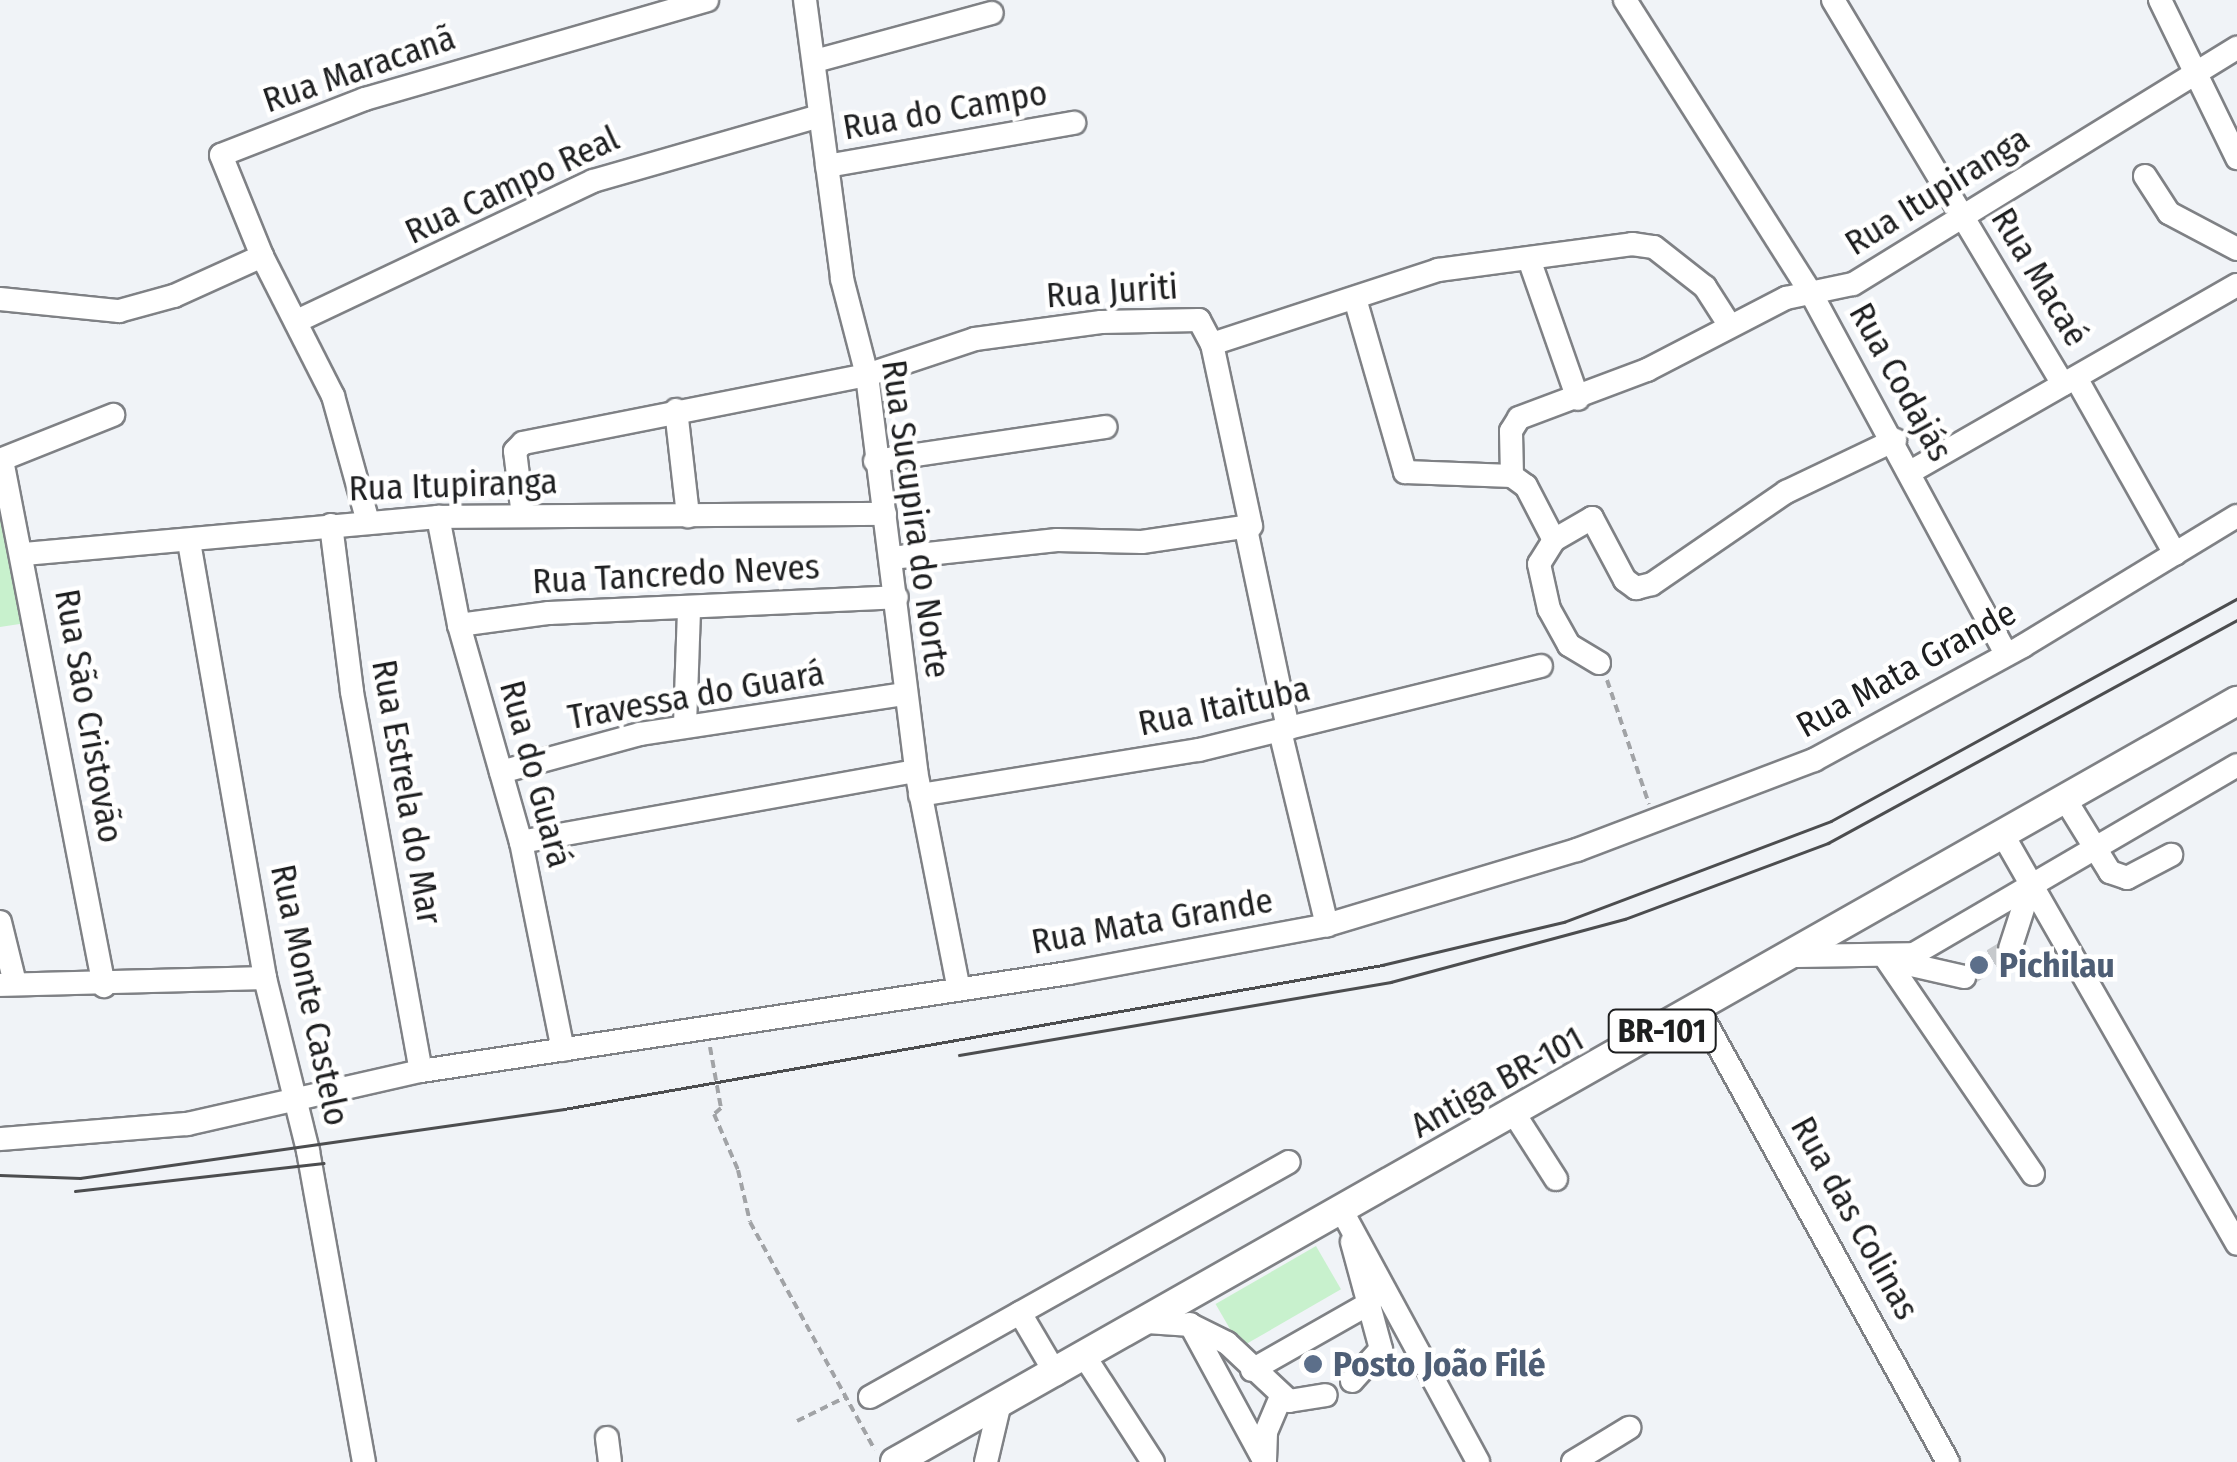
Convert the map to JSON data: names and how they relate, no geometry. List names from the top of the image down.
{
  "streets": {
    "main road": ["BR-101", "Antiga BR-101"],
    "street": [
      "Rua Maracanã",
      "Rua do Campo",
      "Rua Campo Real",
      "Rua Itupiranga",
      "Rua Macaé",
      "Rua Juriti",
      "Rua Codajás",
      "Rua Sucupira do Norte",
      "Rua Tancredo Neves",
      "Rua Mata Grande",
      "Travessa do Guará",
      "Rua Itaituba",
      "Rua São Cristovão",
      "Rua do Guará",
      "Rua Estrela do Mar",
      "Rua Monte Castelo",
      "Rua das Colinas"
    ]
  },
  "crossings": [
    ["Rua do Campo", "Rua Sucupira do Norte"],
    ["Rua Campo Real", "Rua Sucupira do Norte"],
    ["Rua Itupiranga", "Rua Macaé"],
    ["Rua Itupiranga", "Rua Juriti"],
    ["Rua Itupiranga", "Rua Codajás"],
    ["Rua Itupiranga", "Rua Sucupira do Norte"],
    ["Rua Itupiranga", "Rua São Cristovão"],
    ["Rua Itupiranga", "Rua do Guará"],
    ["Rua Itupiranga", "Rua Estrela do Mar"],
    ["Rua Itupiranga", "Rua Monte Castelo"],
    ["Rua Macaé", "Rua Mata Grande"],
    ["Rua Juriti", "Rua Sucupira do Norte"],
    ["Rua Codajás", "Rua Mata Grande"],
    ["Rua Sucupira do Norte", "Rua Tancredo Neves"],
    ["Rua Sucupira do Norte", "Rua Mata Grande"],
    ["Rua Sucupira do Norte", "Travessa do Guará"],
    ["Rua Sucupira do Norte", "Rua Itaituba"],
    ["Rua Tancredo Neves", "Rua do Guará"],
    ["Rua Mata Grande", "Rua do Guará"],
    ["Rua Mata Grande", "Rua Estrela do Mar"],
    ["Rua Mata Grande", "Rua Monte Castelo"],
    ["Travessa do Guará", "Rua do Guará"],
    ["Antiga BR-101", "Rua das Colinas"]
  ],
  "places": ["Pichilau", "Posto João Filé"]
}
